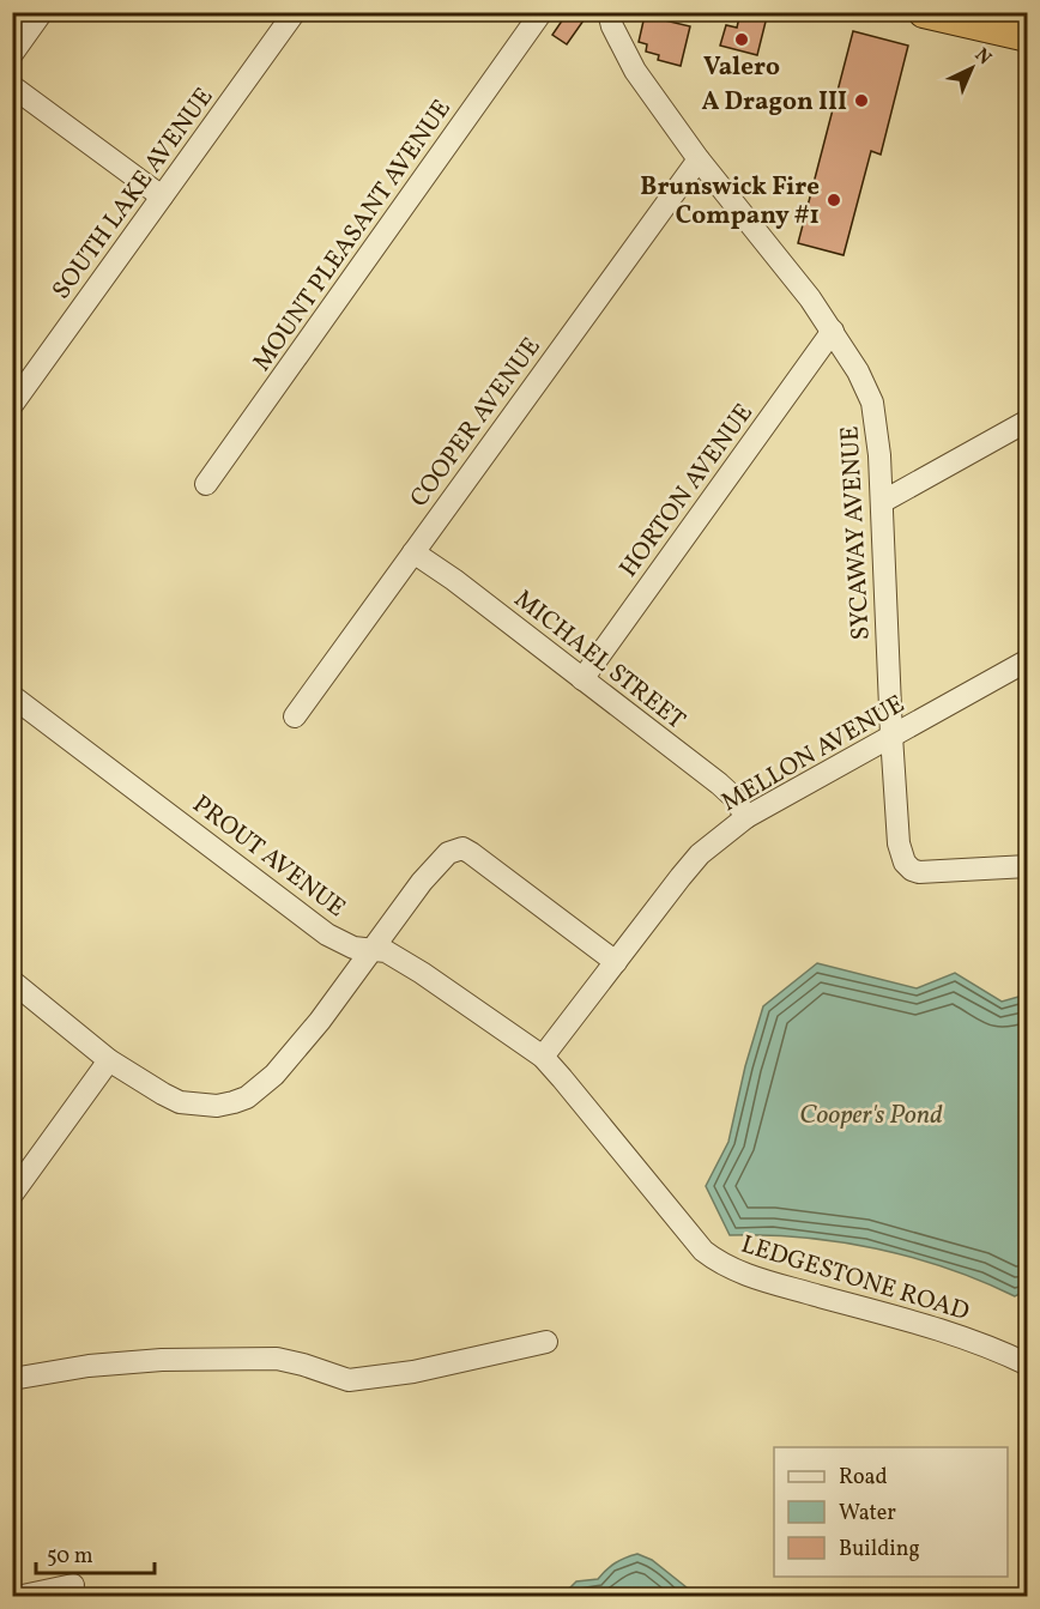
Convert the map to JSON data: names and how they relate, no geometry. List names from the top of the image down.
{
  "streets": {
    "street": [
      "SOUTH LAKE AVENUE",
      "MOUNT PLEASANT AVENUE",
      "COOPER AVENUE",
      "HORTON AVENUE",
      "SYCAWAY AVENUE",
      "MICHAEL STREET",
      "MELLON AVENUE",
      "PROUT AVENUE",
      "LEDGESTONE ROAD"
    ]
  },
  "crossings": [
    ["COOPER AVENUE", "SYCAWAY AVENUE"],
    ["COOPER AVENUE", "MICHAEL STREET"],
    ["HORTON AVENUE", "SYCAWAY AVENUE"],
    ["HORTON AVENUE", "MICHAEL STREET"],
    ["SYCAWAY AVENUE", "MELLON AVENUE"],
    ["MICHAEL STREET", "MELLON AVENUE"],
    ["MELLON AVENUE", "PROUT AVENUE"],
    ["MELLON AVENUE", "LEDGESTONE ROAD"],
    ["PROUT AVENUE", "LEDGESTONE ROAD"]
  ],
  "water": ["Cooper's Pond"],
  "places": ["Valero", "A Dragon III", "Brunswick Fire Company #1"],
  "legend": ["Road", "Water", "Building"],
  "scale_bar": "50 m",
  "north": "top right"
}
